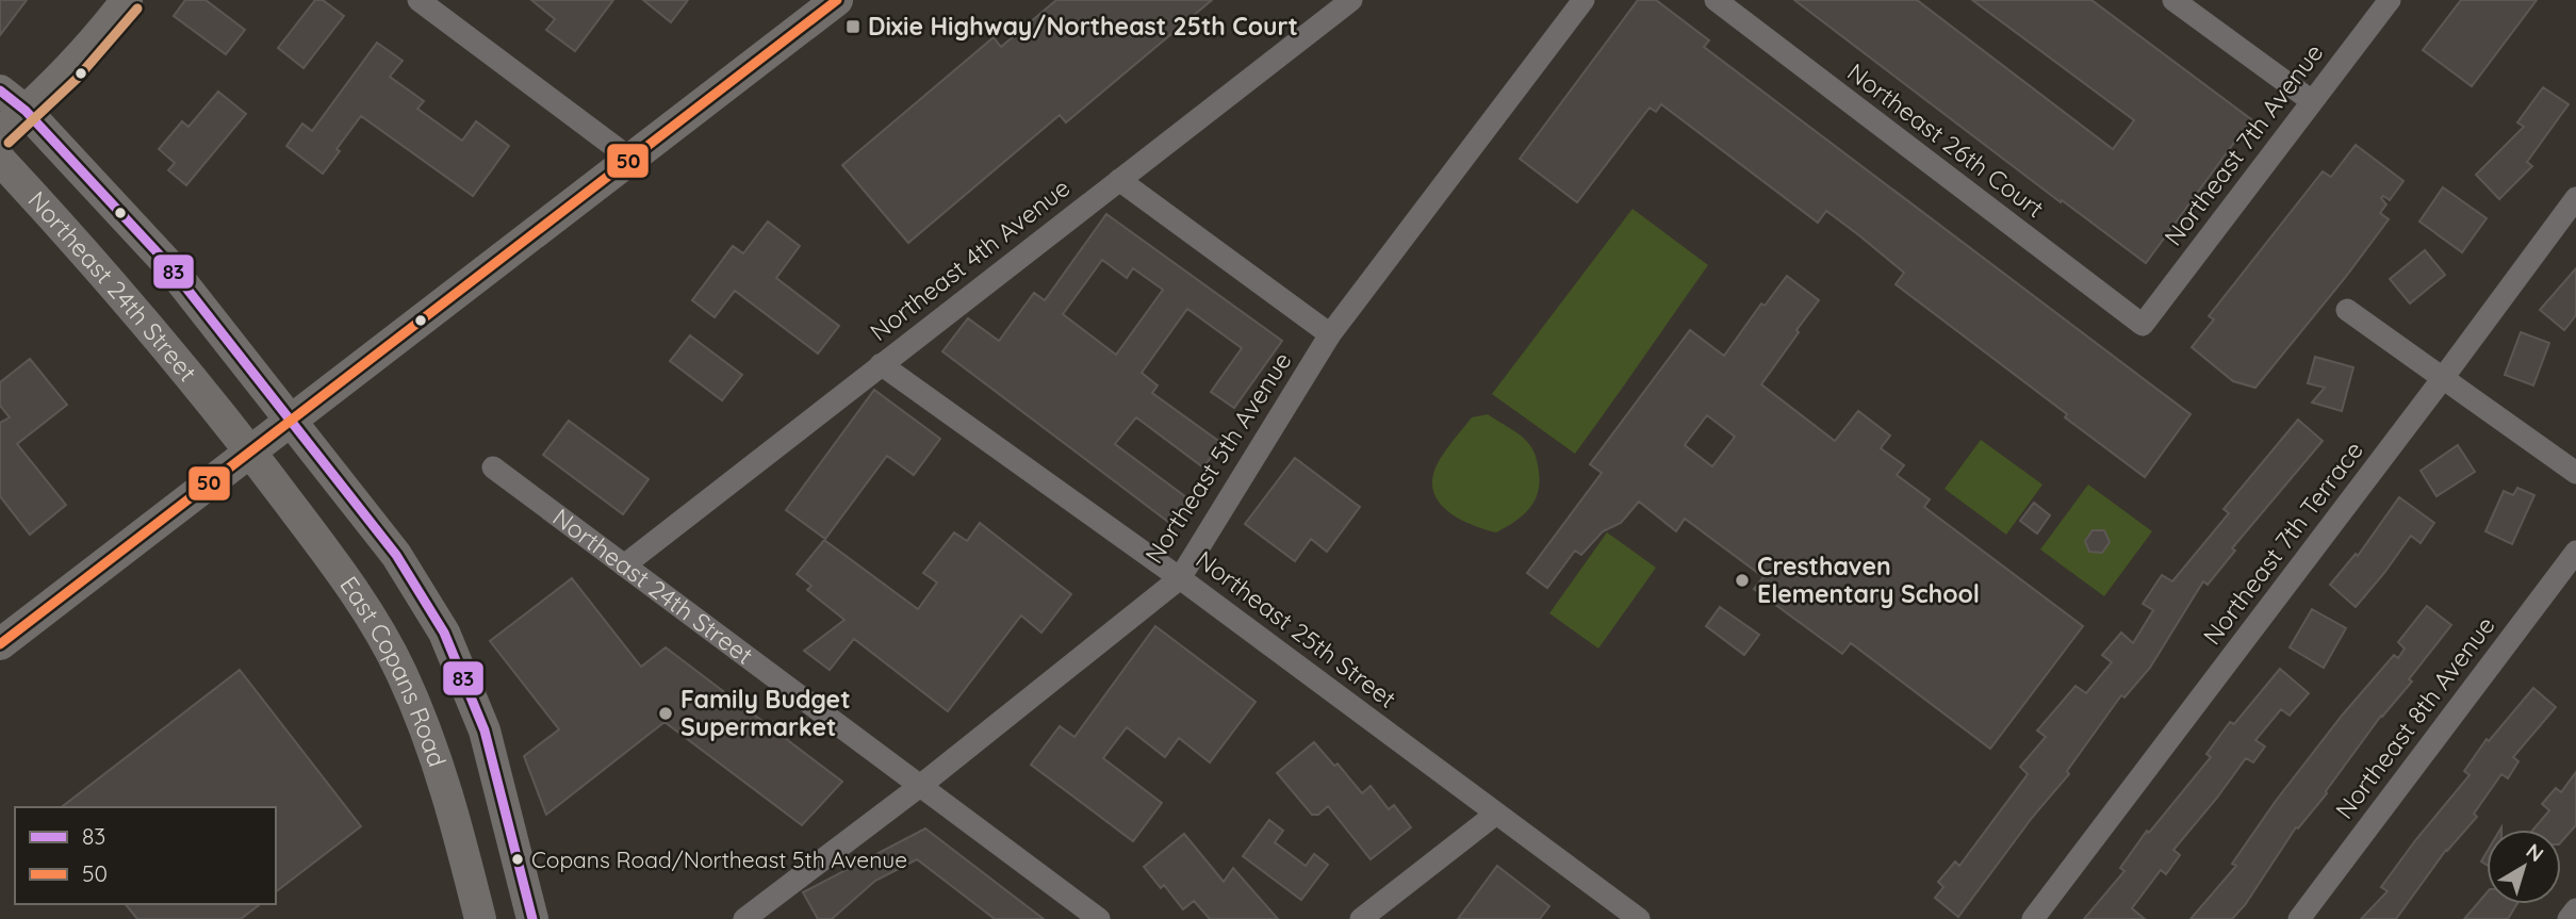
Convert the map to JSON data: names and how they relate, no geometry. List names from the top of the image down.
{
  "streets": {
    "main road": ["Northeast 24th Street", "East Copans Road"],
    "street": [
      "Northeast 26th Court",
      "Northeast 7th Avenue",
      "Northeast 4th Avenue",
      "Northeast 5th Avenue",
      "Northeast 7th Terrace",
      "Northeast 25th Street",
      "Northeast 8th Avenue"
    ]
  },
  "crossings": [
    ["Northeast 26th Court", "Northeast 7th Avenue"],
    ["Northeast 4th Avenue", "Northeast 24th Street"],
    ["Northeast 4th Avenue", "Northeast 25th Street"],
    ["Northeast 24th Street", "Northeast 5th Avenue"],
    ["Northeast 24th Street", "East Copans Road"],
    ["Northeast 5th Avenue", "Northeast 25th Street"]
  ],
  "places": {
    "transit": ["Dixie Highway/Northeast 25th Court"],
    "other": ["Cresthaven Elementary School", "Family Budget Supermarket", "Copans Road/Northeast 5th Avenue"]
  },
  "lines": ["transit line 50", "transit line 83"],
  "legend": ["83", "50"],
  "north": "top right"
}
